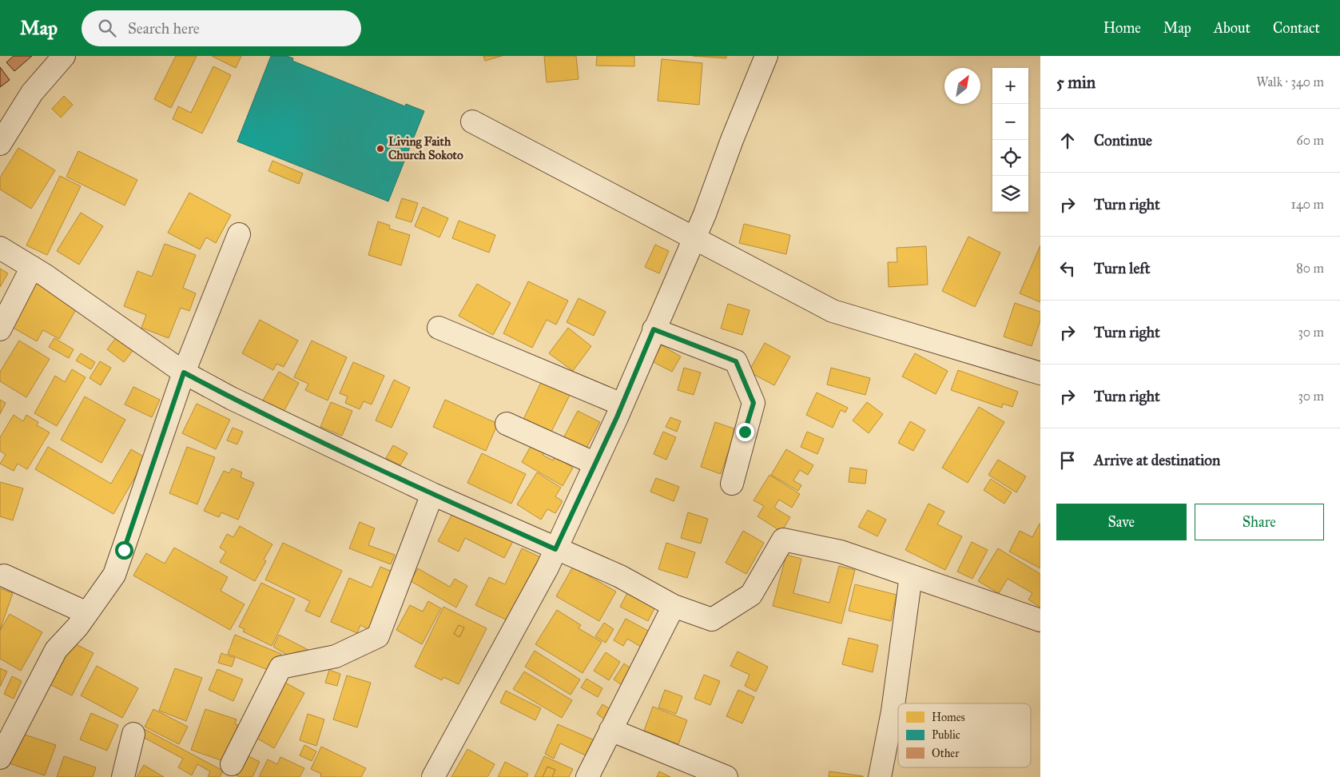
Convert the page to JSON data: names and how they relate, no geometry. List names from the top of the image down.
{
  "places": ["Living Faith Church Sokoto"],
  "legend": ["Homes", "Public", "Other"],
  "north": "top right",
  "page": {
    "header": "Map",
    "search": "Search here",
    "nav": [
      "Home",
      "Map",
      "About",
      "Contact"
    ],
    "heading": ["5 min", "Walk · 340 m"],
    "map_buttons": ["+", "−"],
    "list": [
      ["Continue", "60 m"],
      ["Turn right", "140 m"],
      ["Turn left", "80 m"],
      ["Turn right", "30 m"],
      ["Turn right", "30 m"],
      "Arrive at destination"
    ],
    "buttons": ["Save", "Share"]
  }
}
